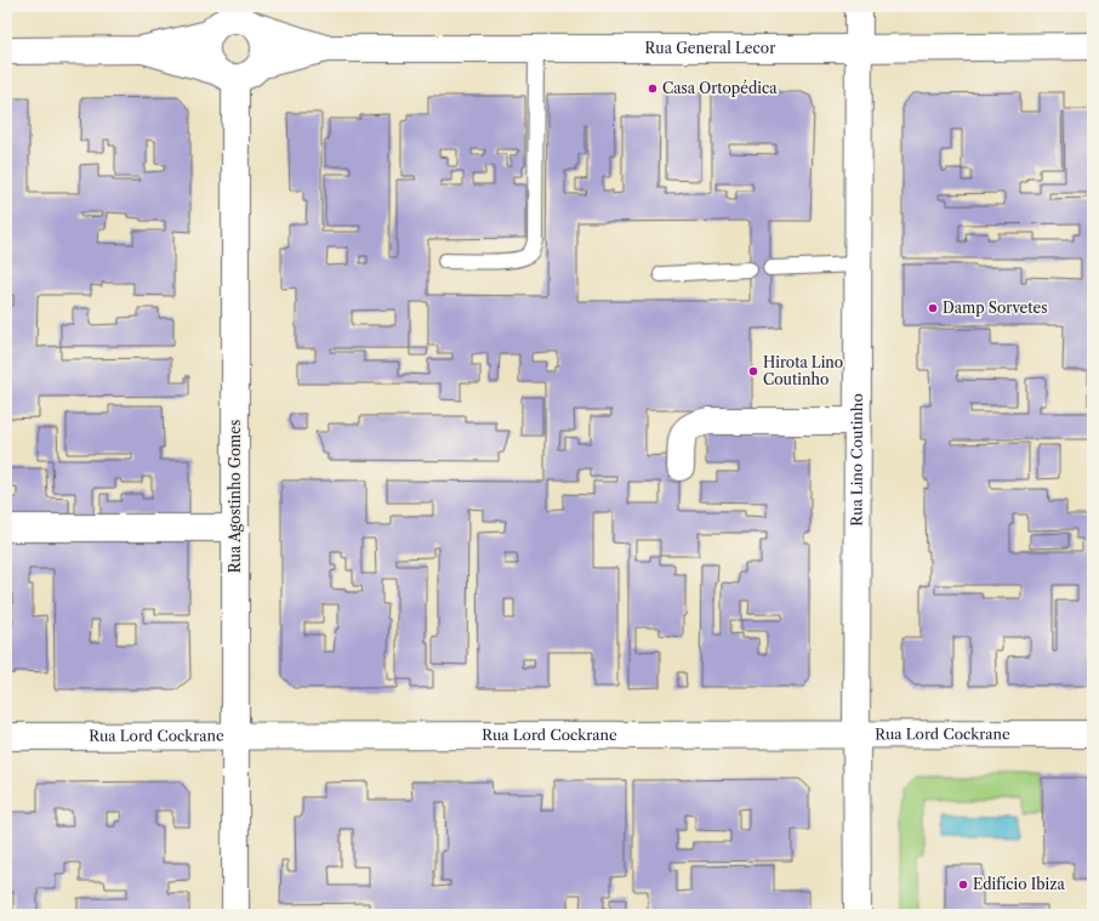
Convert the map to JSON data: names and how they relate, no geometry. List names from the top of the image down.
{
  "streets": {
    "street": [
      "Rua General Lecor",
      "Rua Lino Coutinho",
      "Rua Agostinho Gomes",
      "Rua Lord Cockrane"
    ]
  },
  "crossings": [
    ["Rua General Lecor", "Rua Lino Coutinho"],
    ["Rua General Lecor", "Rua Agostinho Gomes"],
    ["Rua Lino Coutinho", "Rua Lord Cockrane"],
    ["Rua Agostinho Gomes", "Rua Lord Cockrane"]
  ],
  "places": [
    "Casa Ortopédica",
    "Damp Sorvetes",
    "Hirota Lino Coutinho",
    "Edifício Ibiza"
  ]
}
